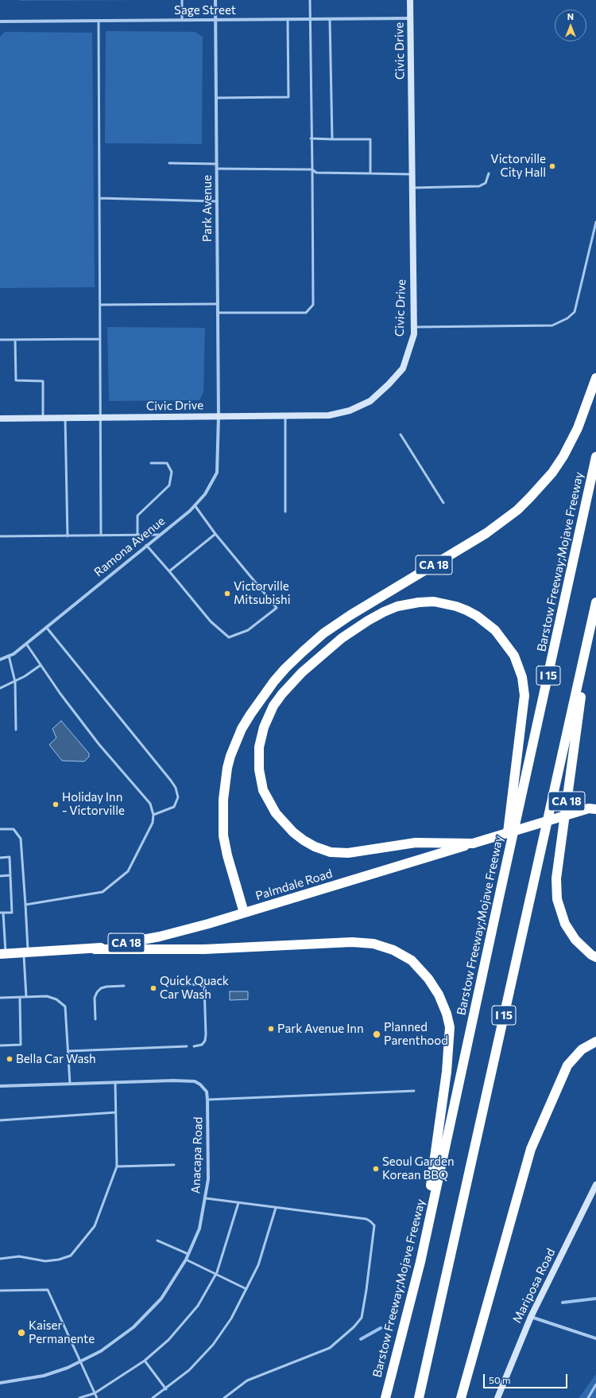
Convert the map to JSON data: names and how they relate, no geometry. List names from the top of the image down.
{
  "streets": {
    "highway": [
      "Barstow Freeway;Mojave Freeway",
      "CA 18",
      "I 15",
      "Palmdale Road"
    ],
    "street": [
      "Sage Street",
      "Civic Drive",
      "Park Avenue",
      "Ramona Avenue",
      "Anacapa Road",
      "Mariposa Road"
    ]
  },
  "crossings": [
    ["Sage Street", "Civic Drive"],
    ["Sage Street", "Park Avenue"],
    ["Civic Drive", "Park Avenue"],
    ["Civic Drive", "Ramona Avenue"],
    ["Park Avenue", "Ramona Avenue"],
    ["CA 18", "I 15"],
    ["CA 18", "Palmdale Road"]
  ],
  "places": [
    "Victorville City Hall",
    "Victorville Mitsubishi",
    "Holiday Inn - Victorville",
    "Quick Quack Car Wash",
    "Park Avenue Inn",
    "Planned Parenthood",
    "Bella Car Wash",
    "Seoul Garden Korean BBQ",
    "Kaiser Permanente"
  ],
  "scale_bar": "50 m",
  "north": "top"
}
